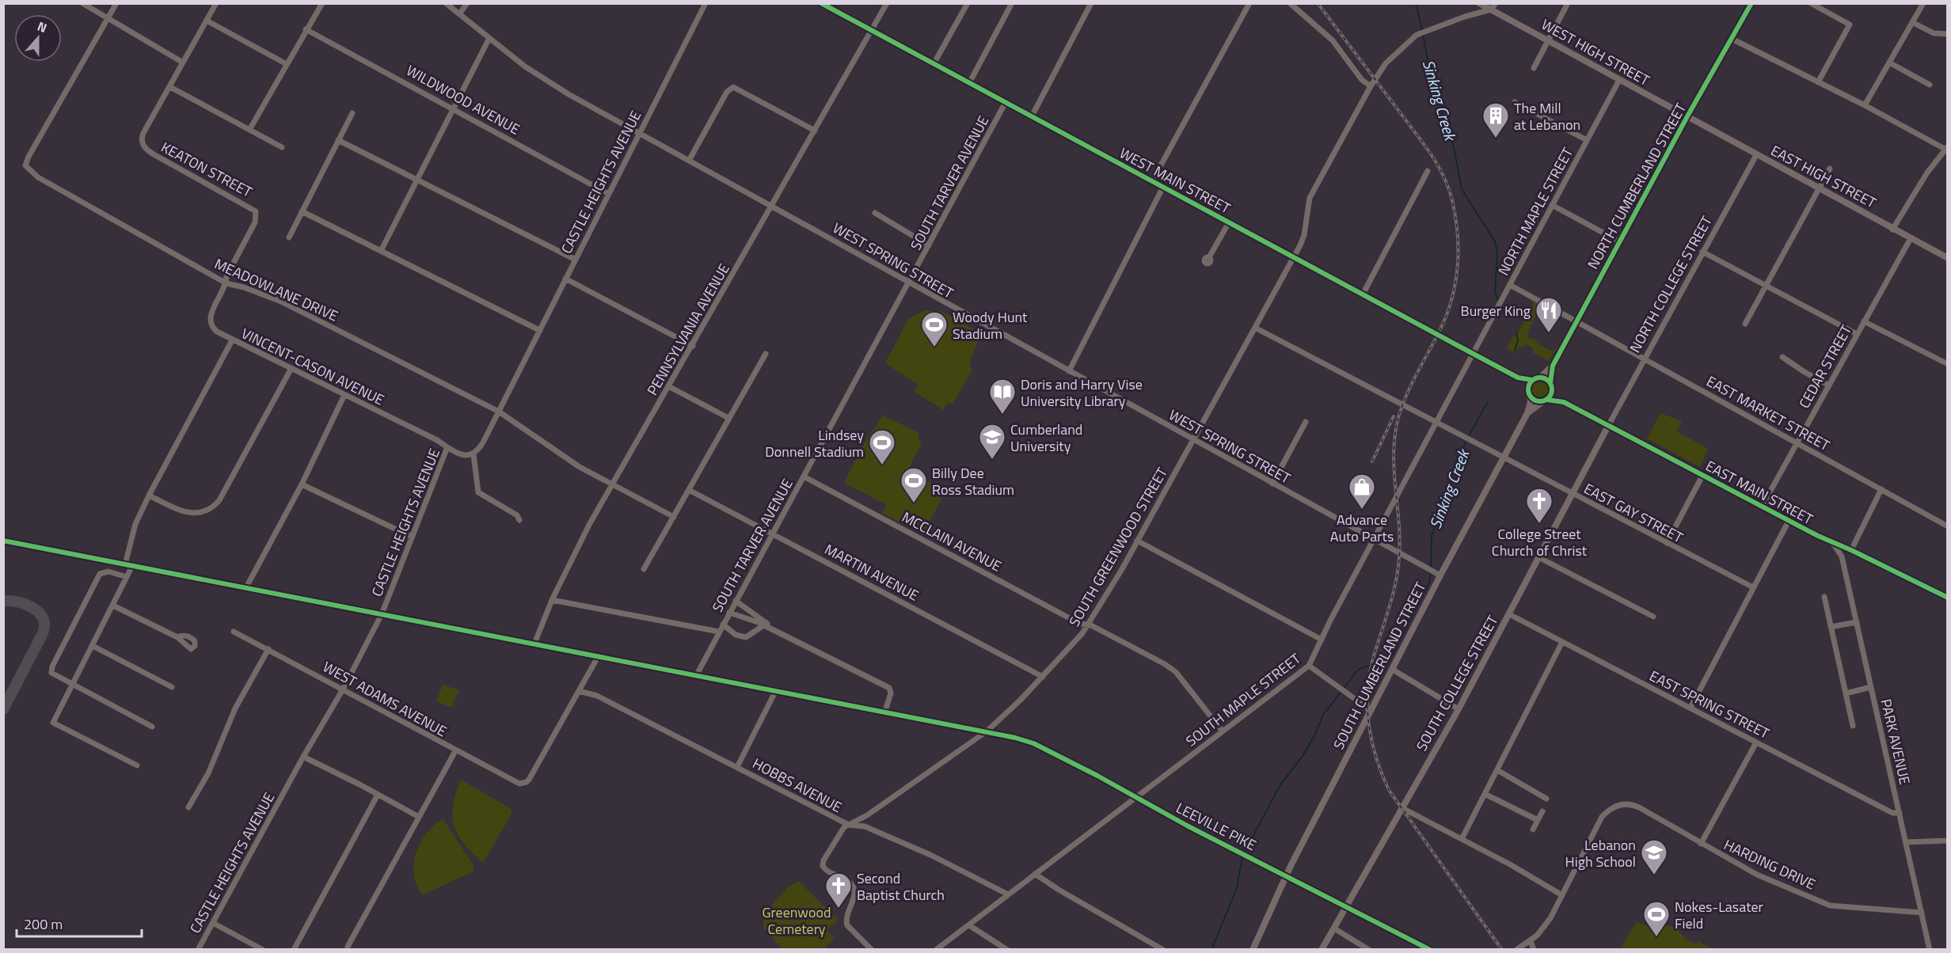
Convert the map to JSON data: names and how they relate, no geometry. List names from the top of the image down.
{
  "streets": {
    "main road": [
      "WEST HIGH STREET",
      "EAST HIGH STREET",
      "WEST MAIN STREET",
      "NORTH CUMBERLAND STREET",
      "EAST MAIN STREET",
      "SOUTH CUMBERLAND STREET",
      "SOUTH COLLEGE STREET"
    ],
    "street": [
      "WILDWOOD AVENUE",
      "KEATON STREET",
      "CASTLE HEIGHTS AVENUE",
      "SOUTH TARVER AVENUE",
      "NORTH MAPLE STREET",
      "WEST SPRING STREET",
      "NORTH COLLEGE STREET",
      "MEADOWLANE DRIVE",
      "PENNSYLVANIA AVENUE",
      "VINCENT-CASON AVENUE",
      "CEDAR STREET",
      "EAST MARKET STREET",
      "EAST GAY STREET",
      "MCCLAIN AVENUE",
      "SOUTH GREENWOOD STREET",
      "MARTIN AVENUE",
      "WEST ADAMS AVENUE",
      "SOUTH MAPLE STREET",
      "EAST SPRING STREET",
      "PARK AVENUE",
      "HOBBS AVENUE",
      "LEEVILLE PIKE",
      "HARDING DRIVE"
    ]
  },
  "crossings": [
    ["WEST HIGH STREET", "EAST HIGH STREET"],
    ["WEST HIGH STREET", "NORTH CUMBERLAND STREET"],
    ["WEST HIGH STREET", "NORTH MAPLE STREET"],
    ["WEST HIGH STREET", "SOUTH GREENWOOD STREET"],
    ["WILDWOOD AVENUE", "CASTLE HEIGHTS AVENUE"],
    ["KEATON STREET", "MEADOWLANE DRIVE"],
    ["KEATON STREET", "VINCENT-CASON AVENUE"],
    ["EAST HIGH STREET", "NORTH CUMBERLAND STREET"],
    ["EAST HIGH STREET", "NORTH COLLEGE STREET"],
    ["EAST HIGH STREET", "CEDAR STREET"],
    ["WEST MAIN STREET", "SOUTH TARVER AVENUE"],
    ["WEST MAIN STREET", "NORTH CUMBERLAND STREET"],
    ["WEST MAIN STREET", "NORTH MAPLE STREET"],
    ["WEST MAIN STREET", "PENNSYLVANIA AVENUE"],
    ["WEST MAIN STREET", "EAST MAIN STREET"],
    ["WEST MAIN STREET", "SOUTH GREENWOOD STREET"],
    ["WEST MAIN STREET", "SOUTH CUMBERLAND STREET"],
    ["WEST MAIN STREET", "SOUTH MAPLE STREET"],
    ["CASTLE HEIGHTS AVENUE", "WEST SPRING STREET"],
    ["CASTLE HEIGHTS AVENUE", "MEADOWLANE DRIVE"],
    ["CASTLE HEIGHTS AVENUE", "VINCENT-CASON AVENUE"],
    ["CASTLE HEIGHTS AVENUE", "WEST ADAMS AVENUE"],
    ["CASTLE HEIGHTS AVENUE", "LEEVILLE PIKE"],
    ["SOUTH TARVER AVENUE", "WEST SPRING STREET"],
    ["SOUTH TARVER AVENUE", "MCCLAIN AVENUE"],
    ["SOUTH TARVER AVENUE", "MARTIN AVENUE"],
    ["SOUTH TARVER AVENUE", "LEEVILLE PIKE"],
    ["NORTH CUMBERLAND STREET", "EAST MARKET STREET"],
    ["NORTH CUMBERLAND STREET", "EAST MAIN STREET"],
    ["NORTH CUMBERLAND STREET", "SOUTH CUMBERLAND STREET"],
    ["NORTH MAPLE STREET", "EAST MARKET STREET"],
    ["NORTH MAPLE STREET", "SOUTH MAPLE STREET"],
    ["WEST SPRING STREET", "PENNSYLVANIA AVENUE"],
    ["WEST SPRING STREET", "SOUTH GREENWOOD STREET"],
    ["WEST SPRING STREET", "SOUTH CUMBERLAND STREET"],
    ["WEST SPRING STREET", "SOUTH MAPLE STREET"],
    ["NORTH COLLEGE STREET", "EAST MARKET STREET"],
    ["NORTH COLLEGE STREET", "EAST MAIN STREET"],
    ["NORTH COLLEGE STREET", "SOUTH COLLEGE STREET"],
    ["MEADOWLANE DRIVE", "VINCENT-CASON AVENUE"],
    ["PENNSYLVANIA AVENUE", "LEEVILLE PIKE"],
    ["CEDAR STREET", "EAST MARKET STREET"],
    ["CEDAR STREET", "EAST MAIN STREET"],
    ["EAST MAIN STREET", "SOUTH CUMBERLAND STREET"],
    ["EAST MAIN STREET", "SOUTH COLLEGE STREET"],
    ["EAST MAIN STREET", "PARK AVENUE"],
    ["EAST GAY STREET", "SOUTH GREENWOOD STREET"],
    ["EAST GAY STREET", "SOUTH CUMBERLAND STREET"],
    ["EAST GAY STREET", "SOUTH COLLEGE STREET"],
    ["EAST GAY STREET", "SOUTH MAPLE STREET"],
    ["MCCLAIN AVENUE", "SOUTH GREENWOOD STREET"],
    ["MCCLAIN AVENUE", "SOUTH MAPLE STREET"],
    ["SOUTH GREENWOOD STREET", "MARTIN AVENUE"],
    ["SOUTH GREENWOOD STREET", "HOBBS AVENUE"],
    ["SOUTH GREENWOOD STREET", "LEEVILLE PIKE"],
    ["SOUTH CUMBERLAND STREET", "LEEVILLE PIKE"],
    ["SOUTH COLLEGE STREET", "EAST SPRING STREET"],
    ["SOUTH COLLEGE STREET", "LEEVILLE PIKE"],
    ["WEST ADAMS AVENUE", "HOBBS AVENUE"],
    ["SOUTH MAPLE STREET", "HOBBS AVENUE"],
    ["SOUTH MAPLE STREET", "LEEVILLE PIKE"],
    ["EAST SPRING STREET", "PARK AVENUE"],
    ["PARK AVENUE", "HARDING DRIVE"]
  ],
  "water": ["Sinking Creek"],
  "parks": ["Greenwood Cemetery"],
  "places": {
    "building": ["The Mill at Lebanon"],
    "restaurant": ["Burger King"],
    "sports": [
      "Woody Hunt Stadium",
      "Lindsey Donnell Stadium",
      "Billy Dee Ross Stadium",
      "Nokes-Lasater Field"
    ],
    "library": ["Doris and Harry Vise University Library"],
    "school or university": ["Cumberland University", "Lebanon High School"],
    "shop": ["Advance Auto Parts"],
    "church": ["College Street Church of Christ", "Second Baptist Church"]
  },
  "scale_bar": "200 m",
  "north": "top"
}
